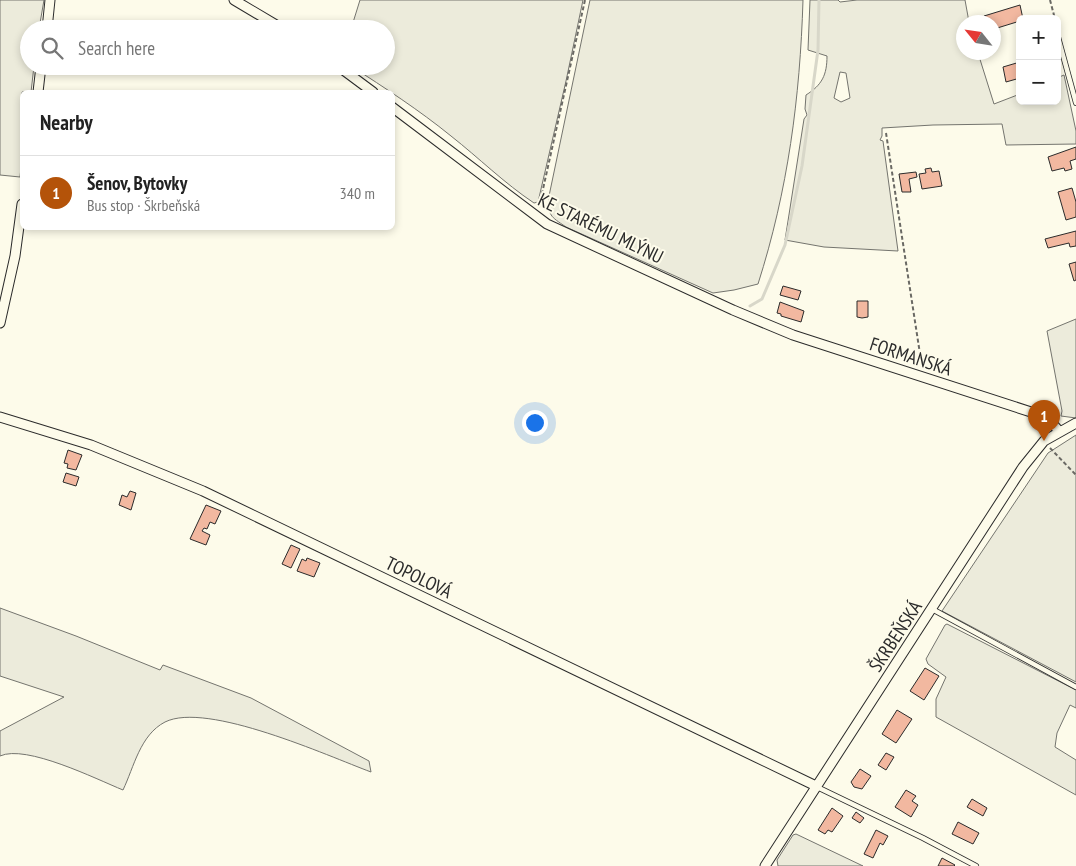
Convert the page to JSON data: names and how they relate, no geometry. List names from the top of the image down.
{
  "streets": {
    "street": [
      "KE STARÉMU MLÝNU",
      "FORMANSKÁ",
      "TOPOLOVÁ",
      "ŠKRBEŇSKÁ"
    ]
  },
  "crossings": [
    ["KE STARÉMU MLÝNU", "FORMANSKÁ"],
    ["FORMANSKÁ", "ŠKRBEŇSKÁ"],
    ["TOPOLOVÁ", "ŠKRBEŇSKÁ"]
  ],
  "north": "top left",
  "page": {
    "map_buttons": ["+", "−"],
    "search": "Search here",
    "heading": "Nearby",
    "list": [
      {
        "mark": "1",
        "name": "Šenov, Bytovky",
        "note": "Bus stop · Škrbeňská",
        "value": "340 m"
      }
    ],
    "pins": "1"
  }
}
